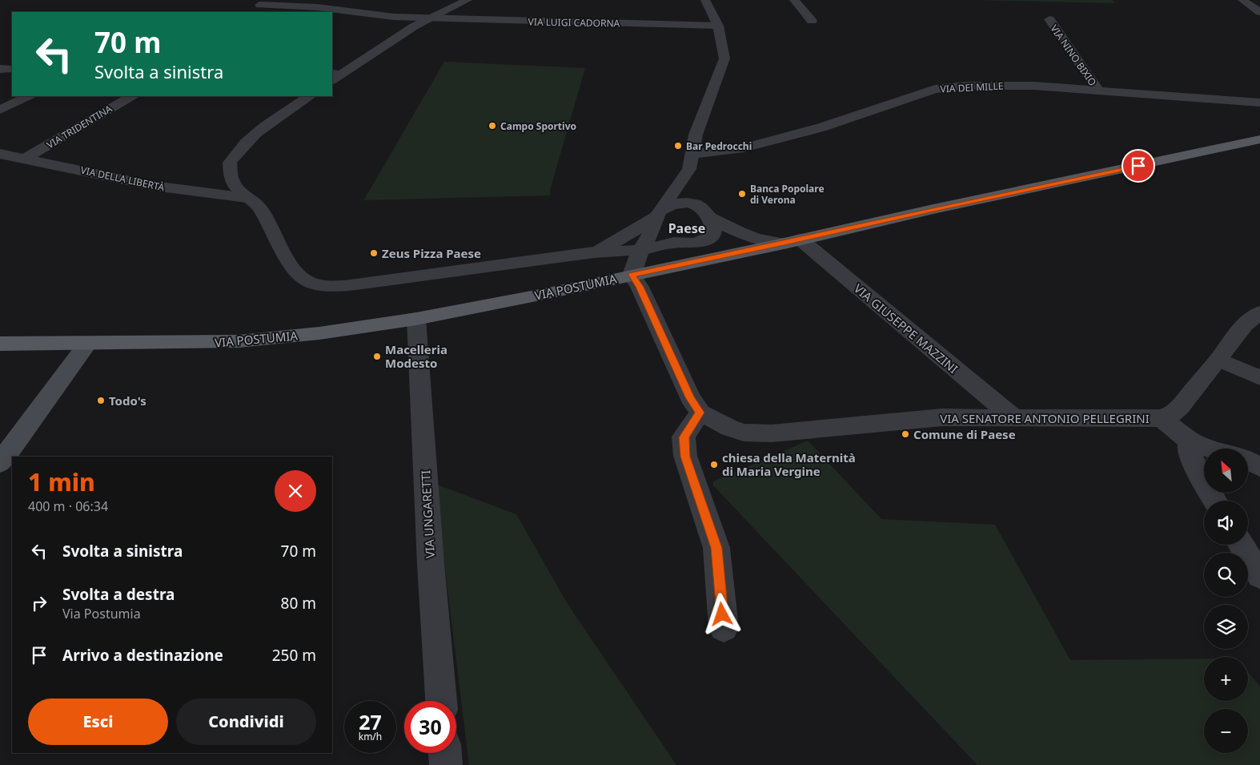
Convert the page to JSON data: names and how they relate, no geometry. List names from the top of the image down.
{
  "streets": {
    "main road": ["VIA POSTUMIA"],
    "street": [
      "VIA LUIGI CADORNA",
      "VIA NINO BIXIO",
      "VIA DEI MILLE",
      "VIA TRIDENTINA",
      "VIA DELLA LIBERTÀ",
      "VIA GIUSEPPE MAZZINI",
      "VIA SENATORE ANTONIO PELLEGRINI",
      "VIA UNGARETTI"
    ]
  },
  "crossings": [
    ["VIA NINO BIXIO", "VIA DEI MILLE"],
    ["VIA TRIDENTINA", "VIA DELLA LIBERTÀ"],
    ["VIA POSTUMIA", "VIA GIUSEPPE MAZZINI"],
    ["VIA POSTUMIA", "VIA UNGARETTI"],
    ["VIA GIUSEPPE MAZZINI", "VIA SENATORE ANTONIO PELLEGRINI"]
  ],
  "districts": ["Paese"],
  "places": [
    "Campo Sportivo",
    "Bar Pedrocchi",
    "Banca Popolare di Verona",
    "Zeus Pizza Paese",
    "Macelleria Modesto",
    "Todo's",
    "Comune di Paese",
    "chiesa della Maternità di Maria Vergine"
  ],
  "north": "top left",
  "page": {
    "turn": ["70 m", "Svolta a sinistra"],
    "map_buttons": ["+", "−"],
    "heading": ["1 min", "400 m · 06:34"],
    "list": [
      {
        "name": "Svolta a sinistra",
        "value": "70 m"
      },
      {
        "name": "Svolta a destra",
        "note": "Via Postumia",
        "value": "80 m"
      },
      {
        "name": "Arrivo a destinazione",
        "value": "250 m"
      }
    ],
    "buttons": ["Esci", "Condividi"],
    "speed": "27 km/h",
    "limit": "30"
  }
}
